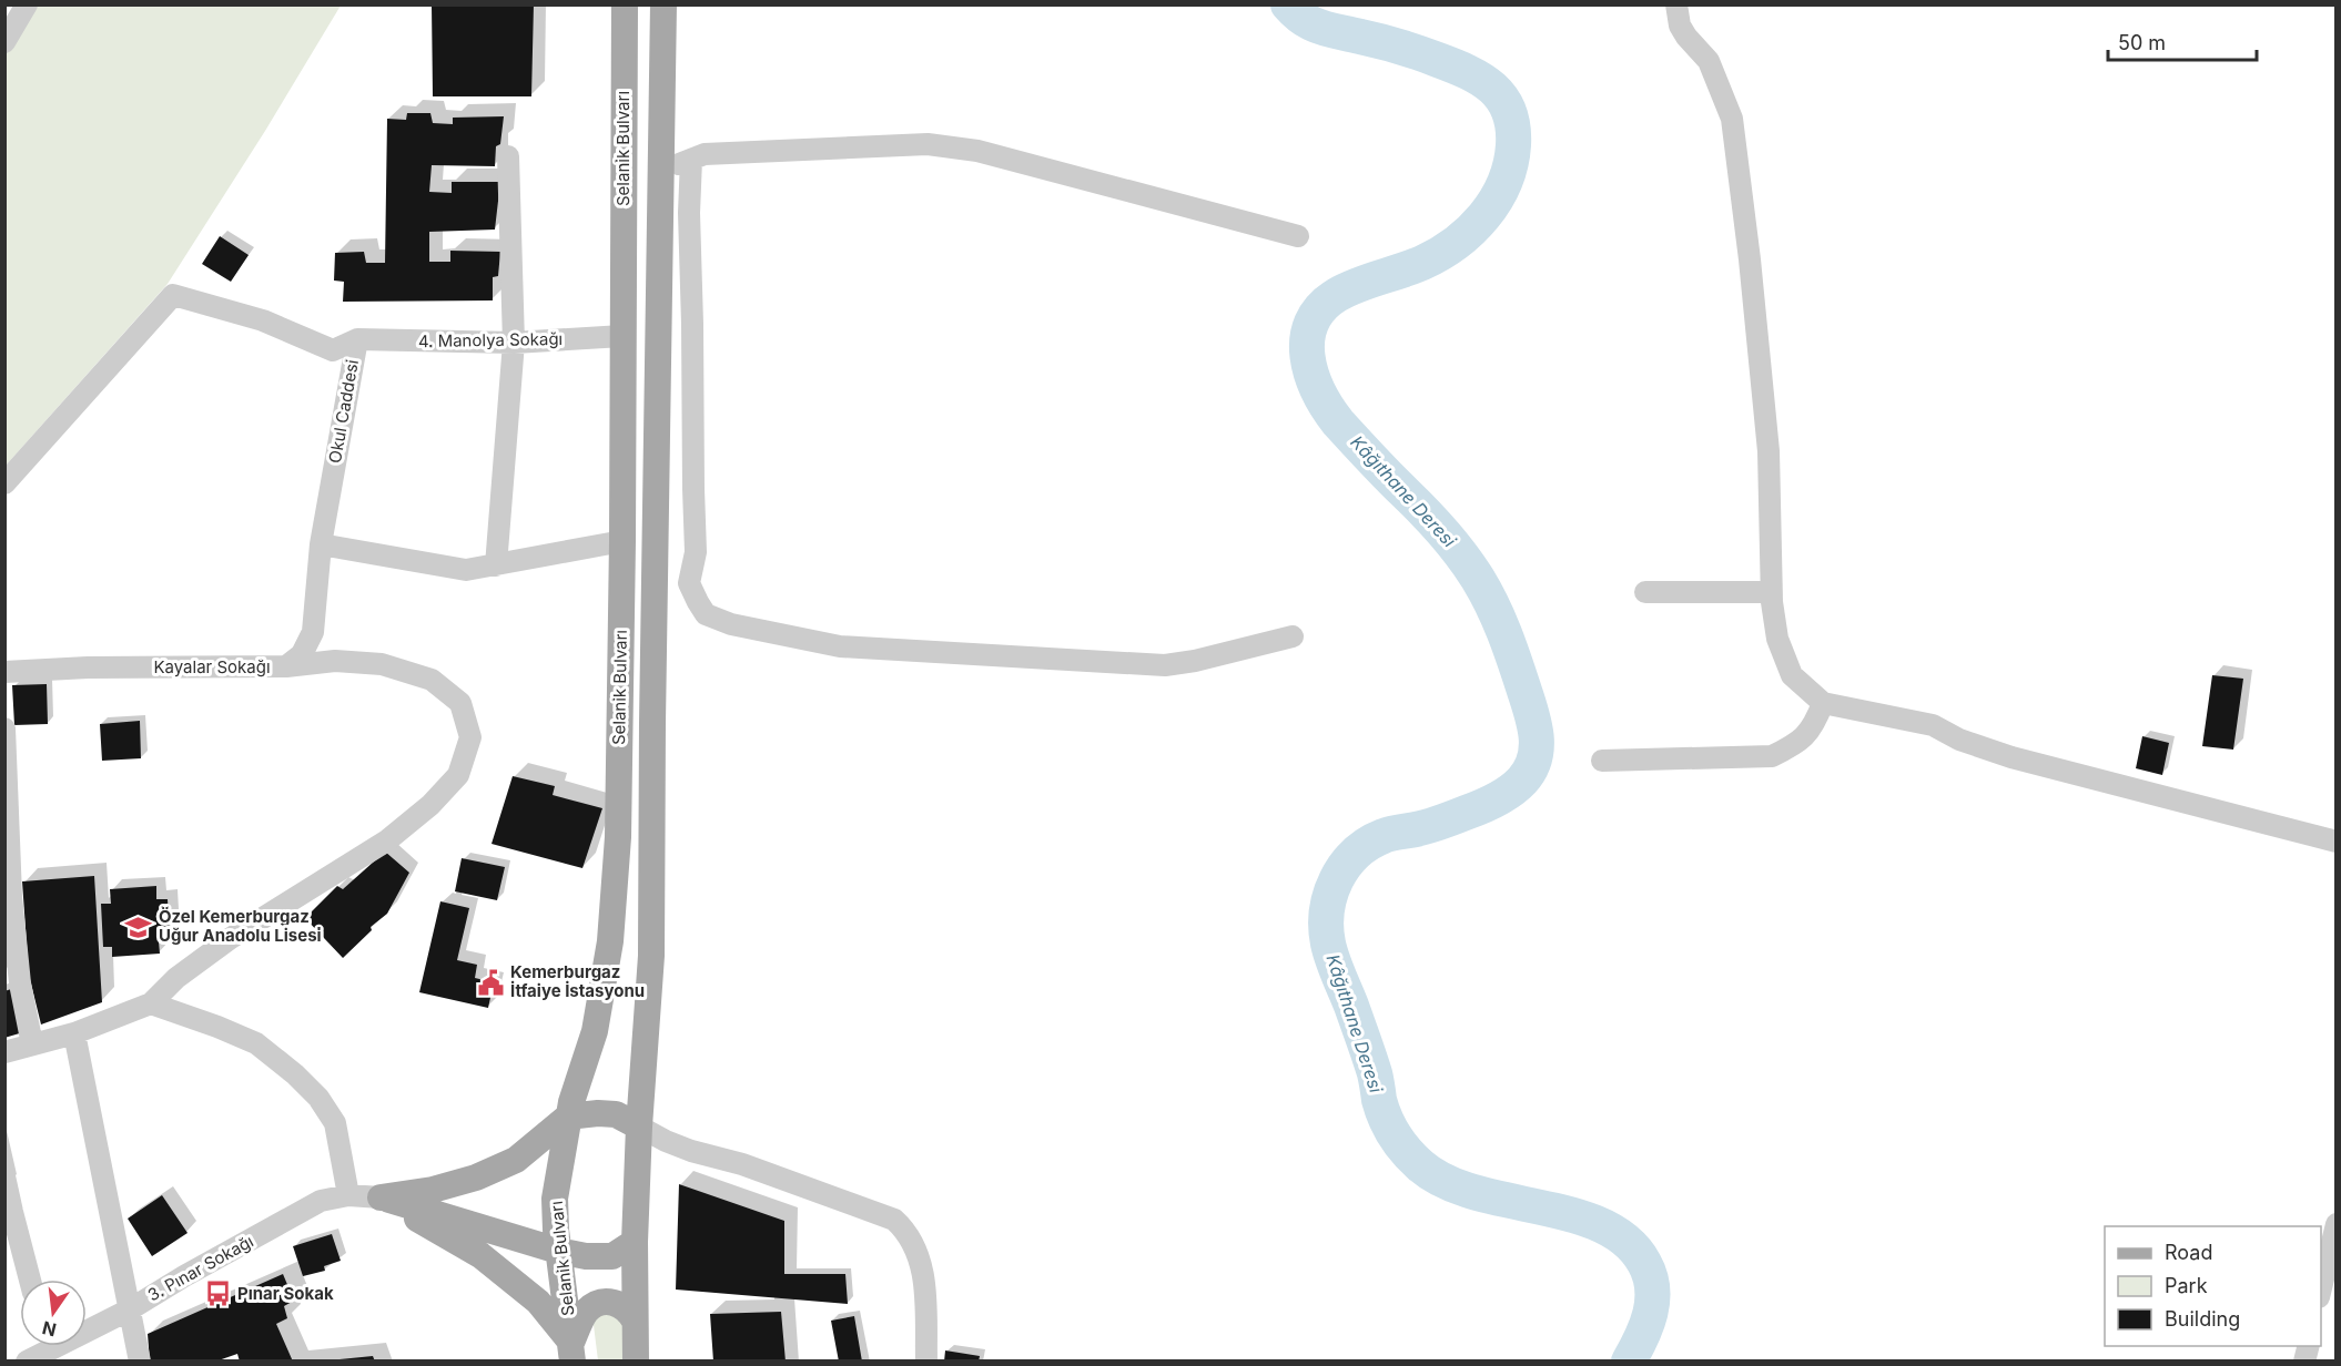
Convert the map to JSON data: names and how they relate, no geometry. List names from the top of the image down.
{
  "streets": {
    "main road": ["Selanik Bulvarı"],
    "street": [
      "4. Manolya Sokağı",
      "Okul Caddesi",
      "Kayalar Sokağı",
      "3. Pınar Sokağı"
    ]
  },
  "crossings": [
    ["Selanik Bulvarı", "4. Manolya Sokağı"],
    ["4. Manolya Sokağı", "Okul Caddesi"],
    ["Okul Caddesi", "Kayalar Sokağı"]
  ],
  "water": ["Kâğıthane Deresi"],
  "places": {
    "school or university": ["Özel Kemerburgaz Uğur Anadolu Lisesi"],
    "public building": ["Kemerburgaz İtfaiye İstasyonu"],
    "bus stop": ["Pınar Sokak"]
  },
  "legend": ["Road", "Park", "Building"],
  "scale_bar": "50 m",
  "north": "bottom"
}
